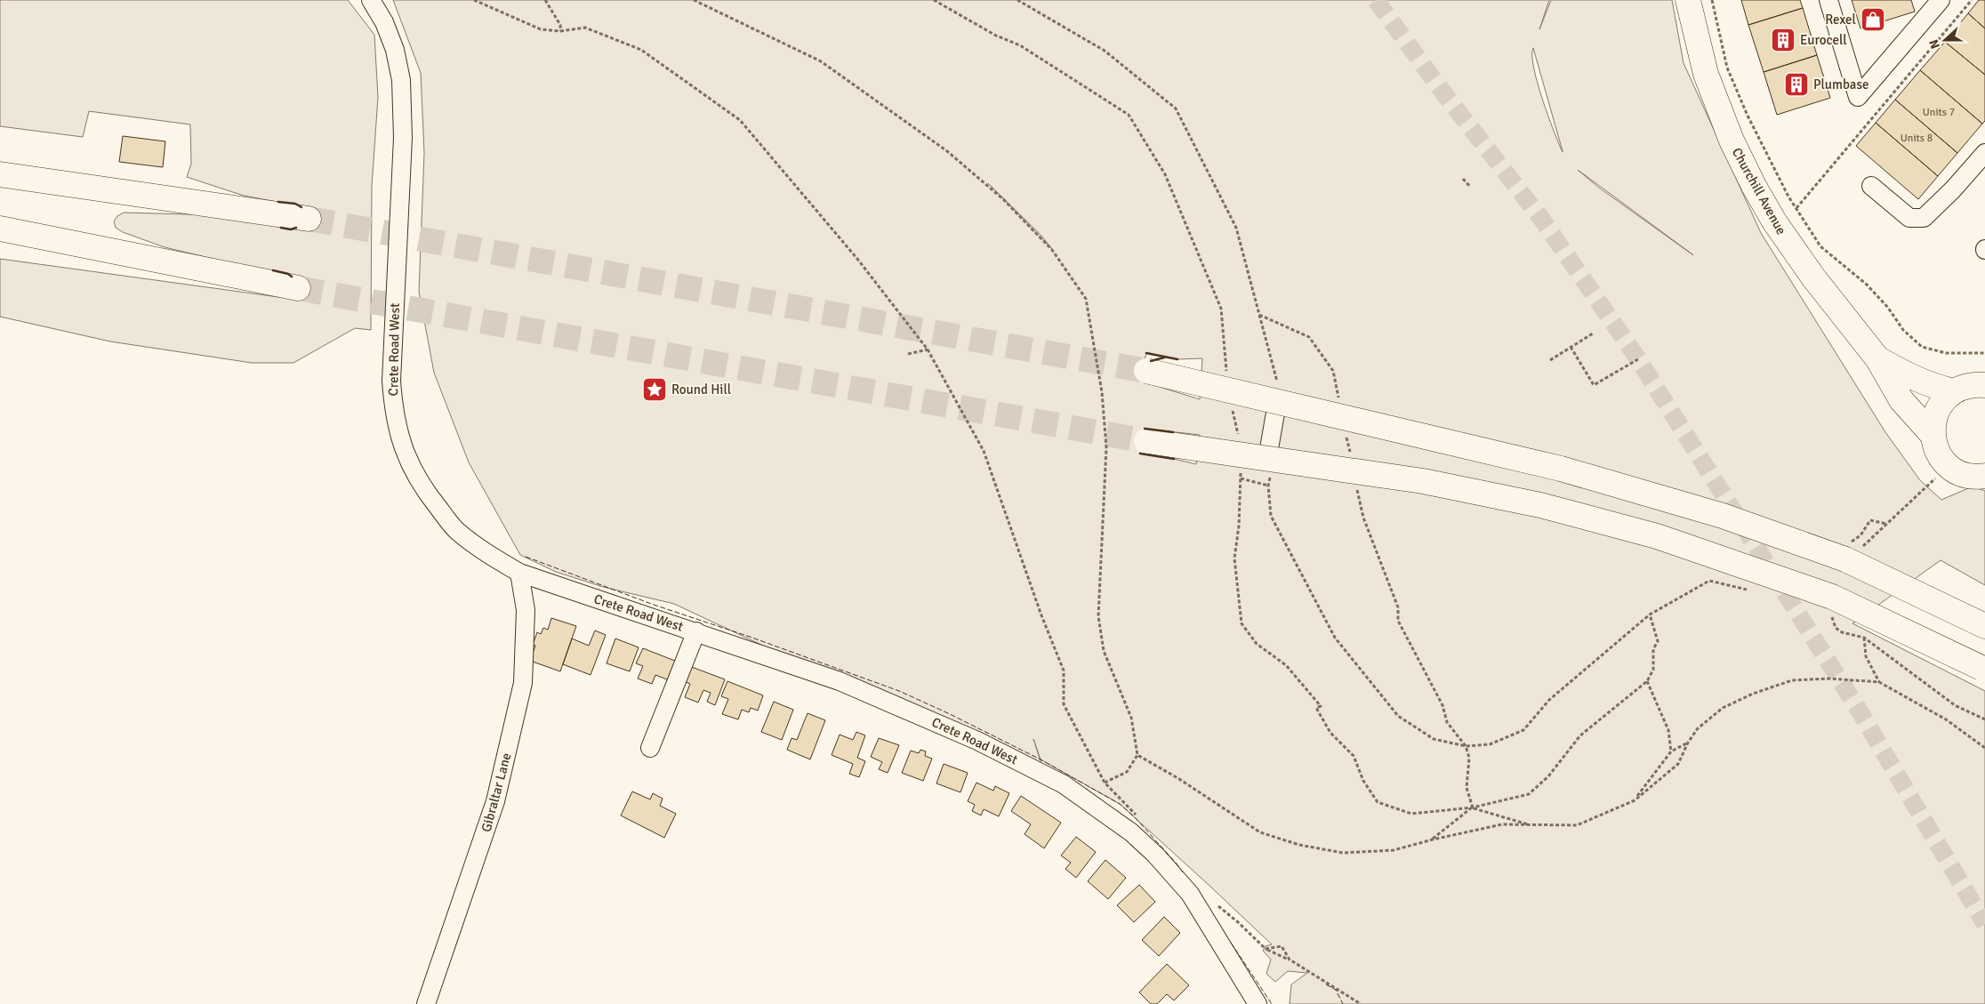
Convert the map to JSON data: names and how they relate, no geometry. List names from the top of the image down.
{
  "streets": {
    "highway": ["Churchill Avenue"],
    "street": ["Crete Road West", "Gibraltar Lane"]
  },
  "crossings": [
    ["Crete Road West", "Gibraltar Lane"]
  ],
  "places": {
    "shop": ["Rexel"],
    "building": ["Eurocell", "Plumbase"],
    "place": ["Round Hill"]
  },
  "house_numbers": ["Units 7", "Units 8"],
  "north": "left"
}
